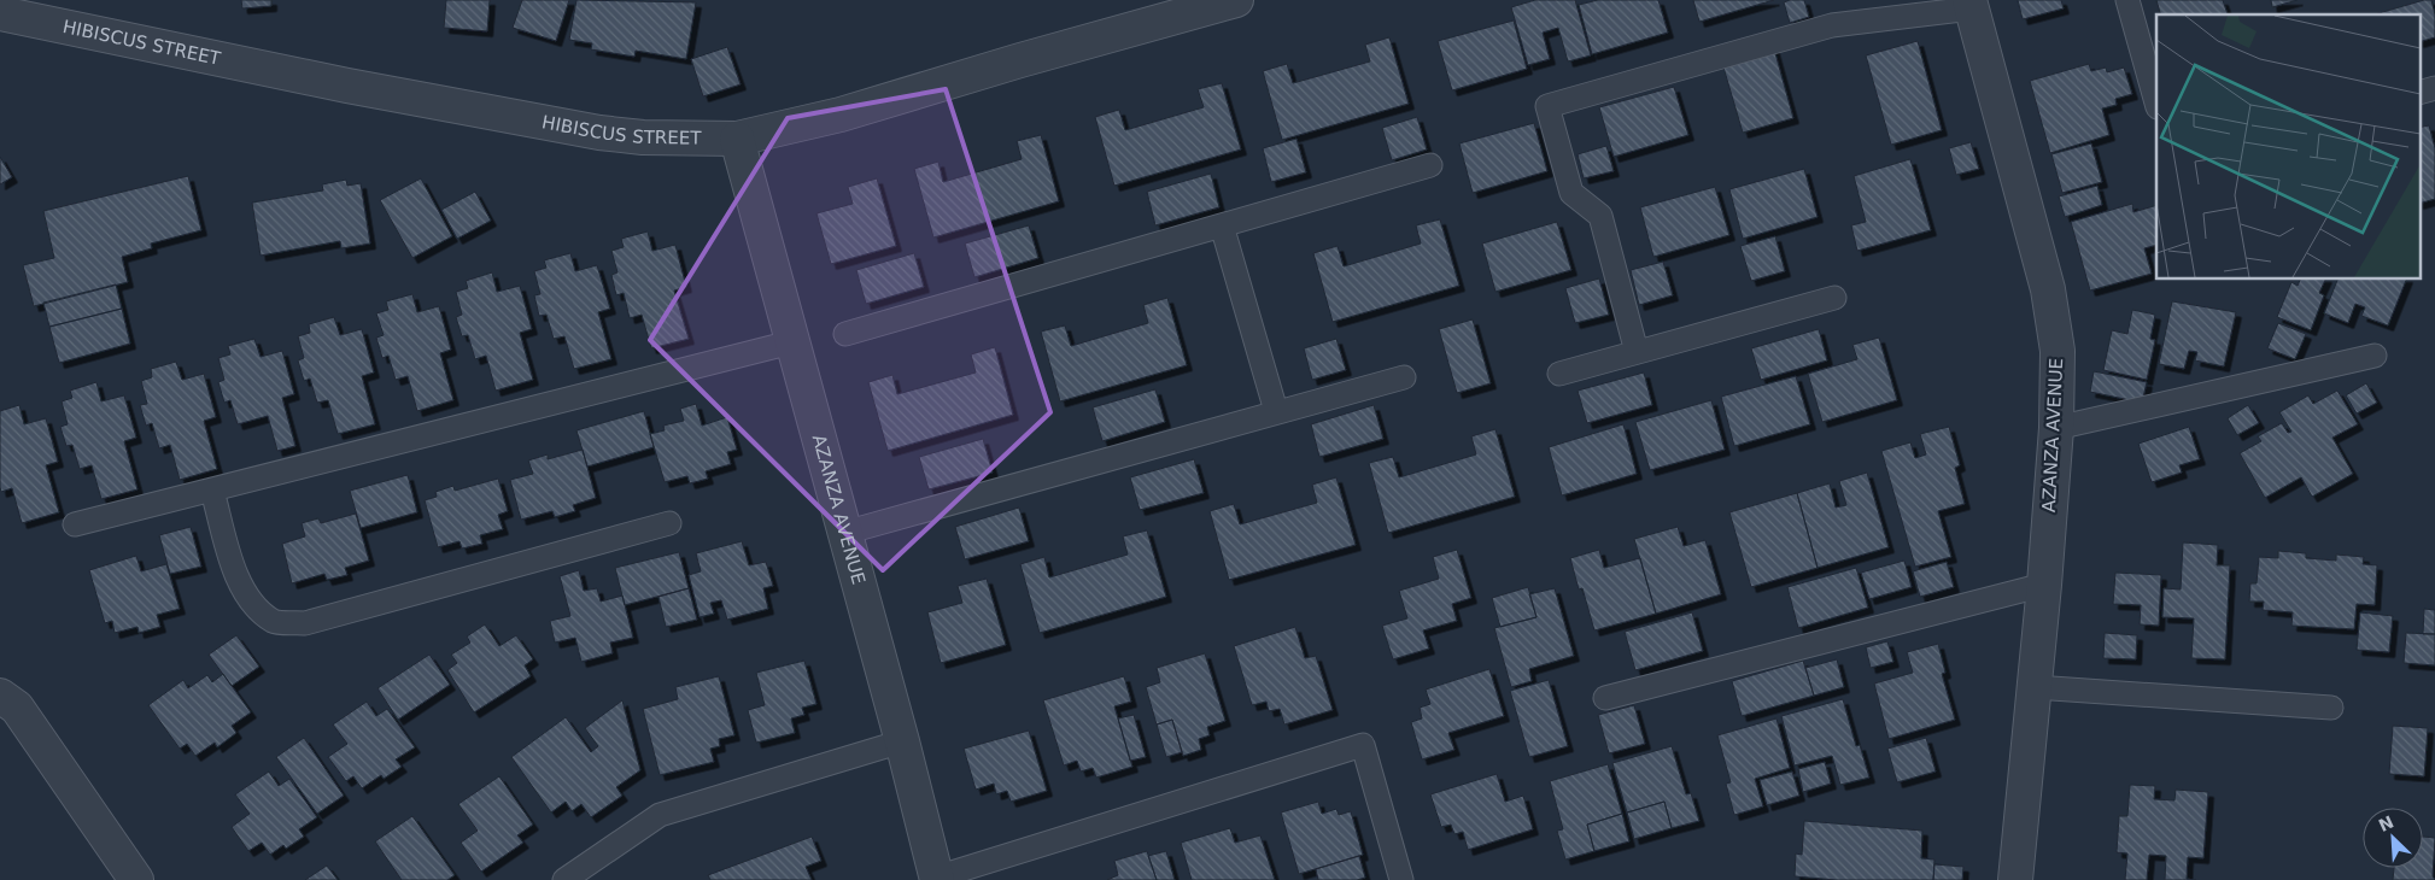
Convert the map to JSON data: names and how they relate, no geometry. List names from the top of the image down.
{
  "streets": {
    "street": ["HIBISCUS STREET", "AZANZA AVENUE"]
  },
  "crossings": [
    ["HIBISCUS STREET", "AZANZA AVENUE"]
  ],
  "north": "top left"
}
